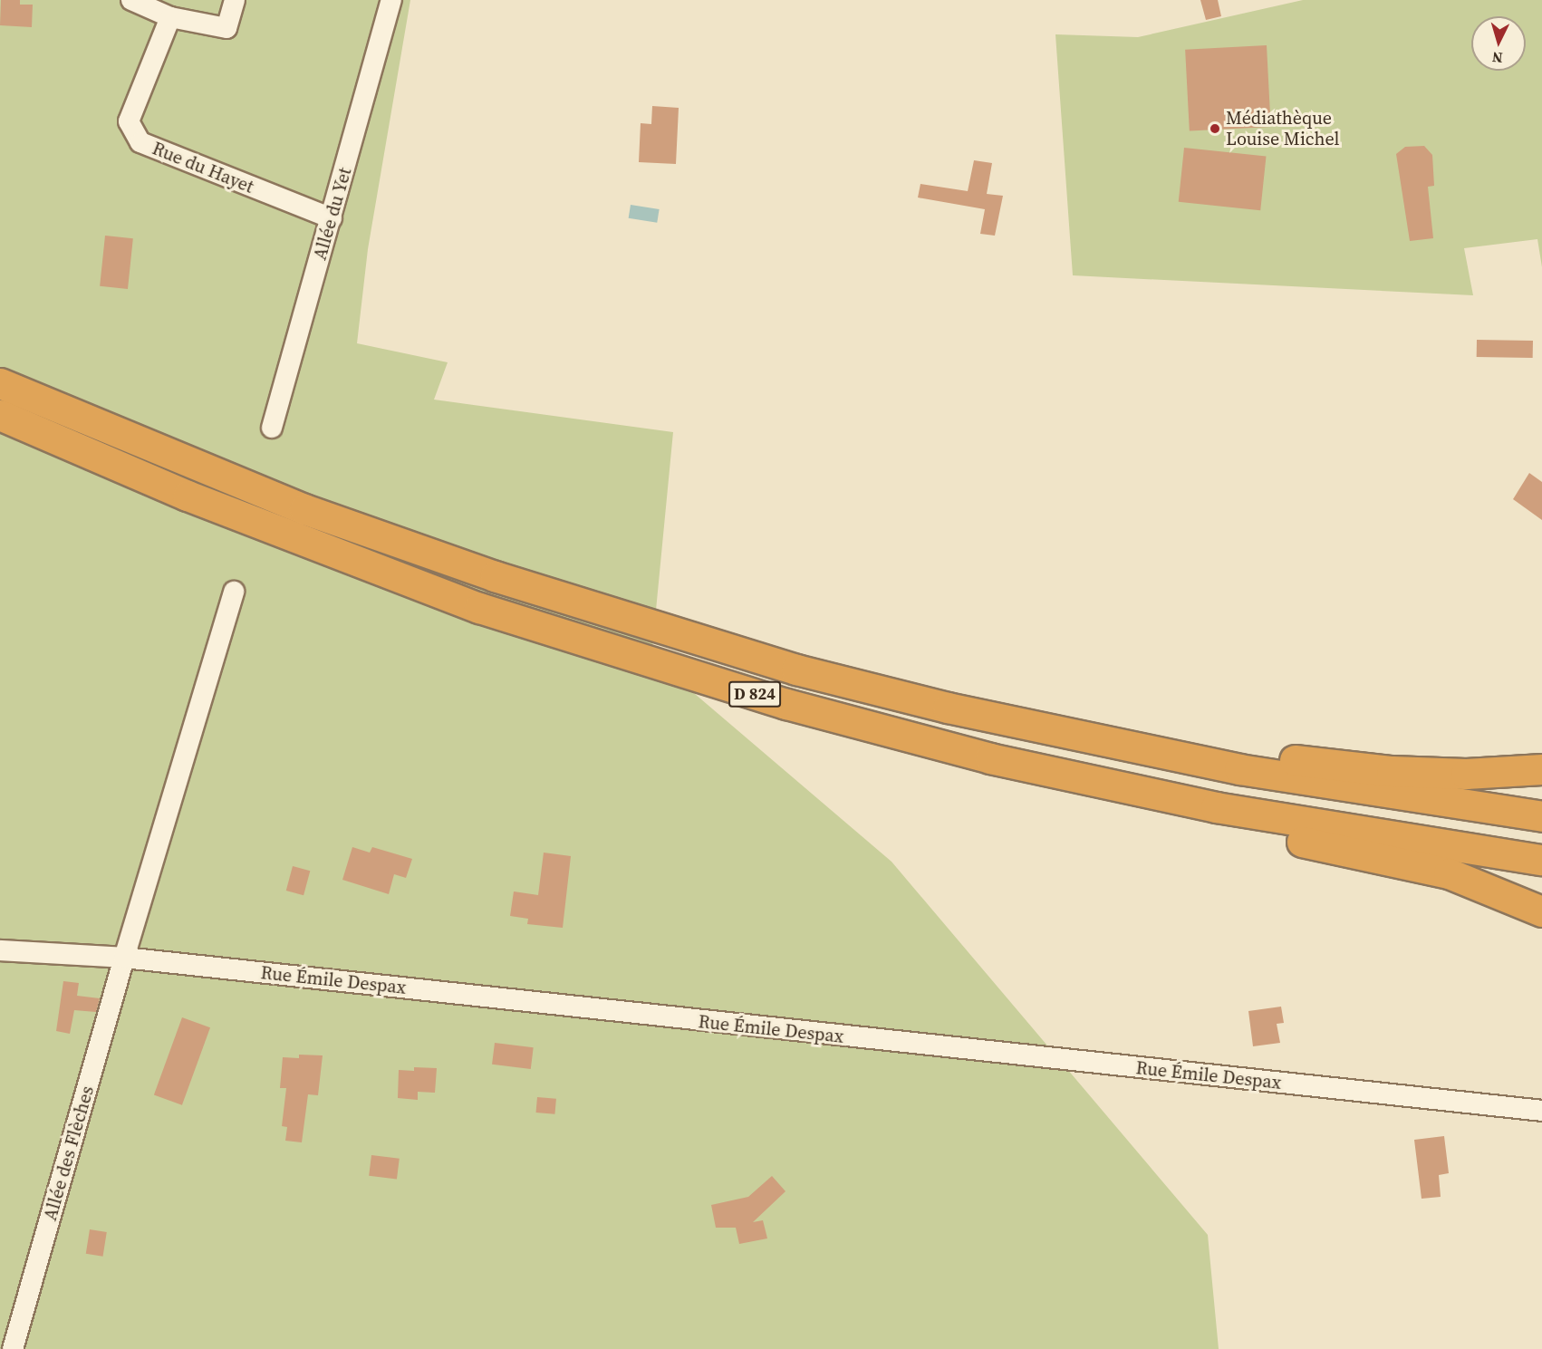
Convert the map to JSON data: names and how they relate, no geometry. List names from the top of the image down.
{
  "streets": {
    "highway": ["D 824"],
    "street": [
      "Rue du Hayet",
      "Allée du Yet",
      "Rue Émile Despax",
      "Allée des Flèches"
    ]
  },
  "crossings": [
    ["Rue du Hayet", "Allée du Yet"],
    ["Rue Émile Despax", "Allée des Flèches"]
  ],
  "places": ["Médiathèque Louise Michel"],
  "north": "bottom"
}
